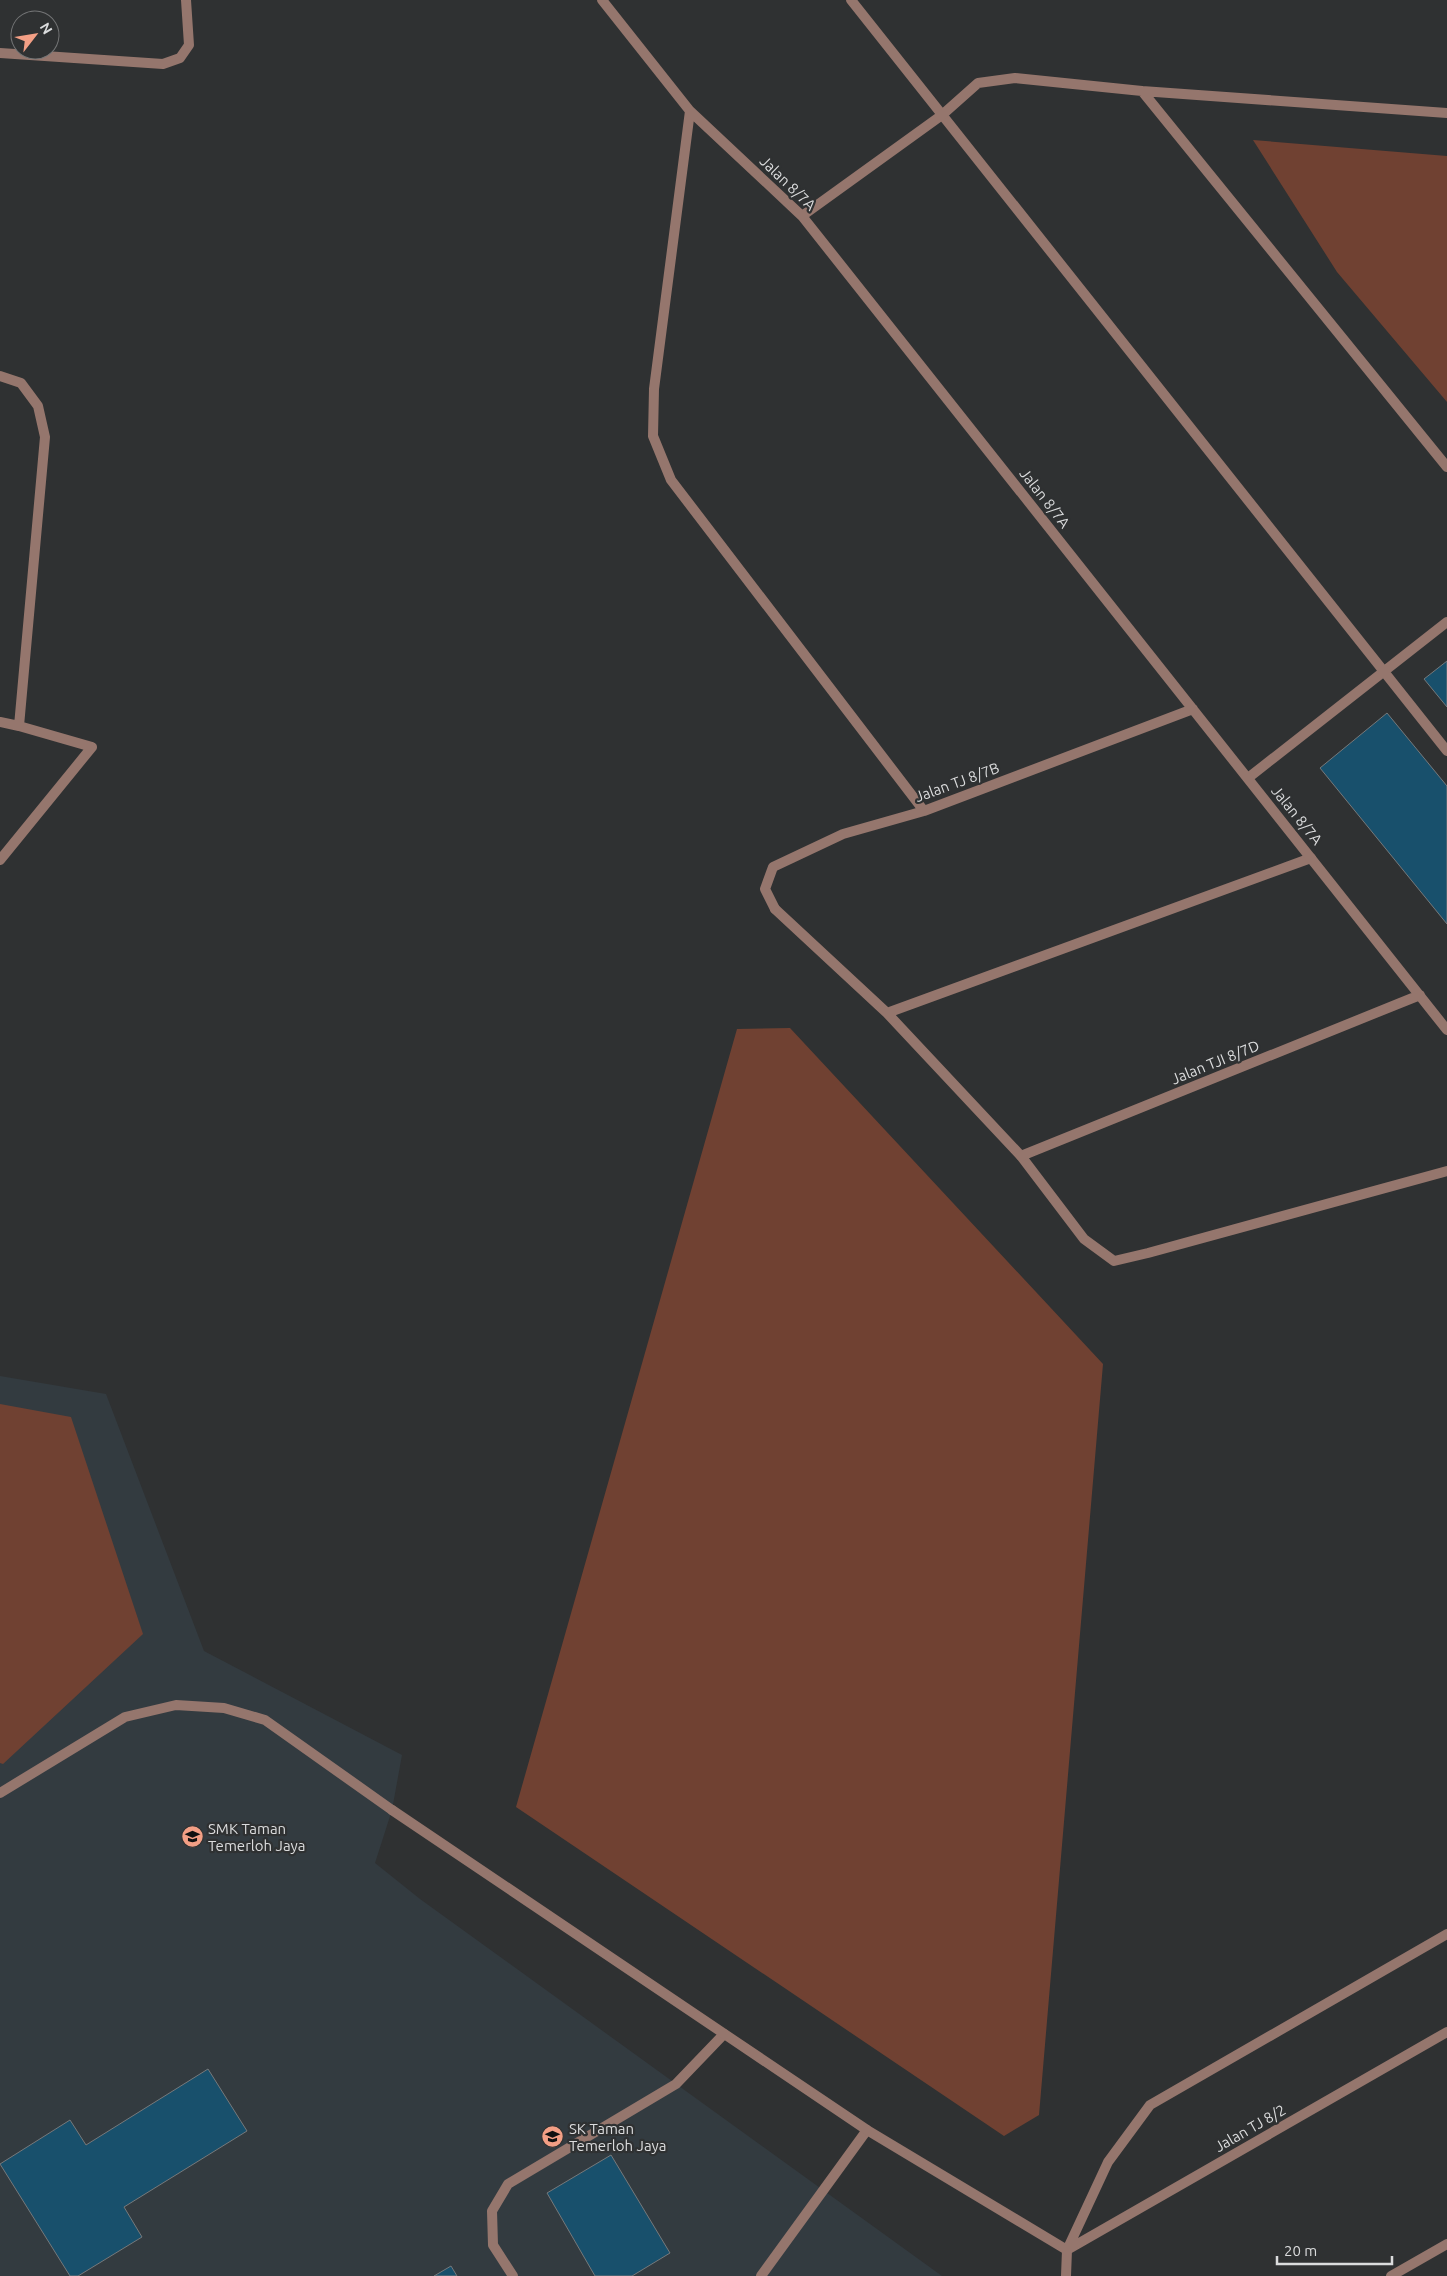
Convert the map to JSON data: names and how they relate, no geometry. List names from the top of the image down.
{
  "streets": {
    "street": [
      "Jalan 8/7A",
      "Jalan TJ 8/7B",
      "Jalan TJI 8/7D",
      "Jalan TJ 8/2"
    ]
  },
  "crossings": [
    ["Jalan 8/7A", "Jalan TJ 8/7B"],
    ["Jalan 8/7A", "Jalan TJI 8/7D"]
  ],
  "places": {
    "school or university": ["SMK Taman Temerloh Jaya", "SK Taman Temerloh Jaya"]
  },
  "scale_bar": "20 m",
  "north": "top right"
}
